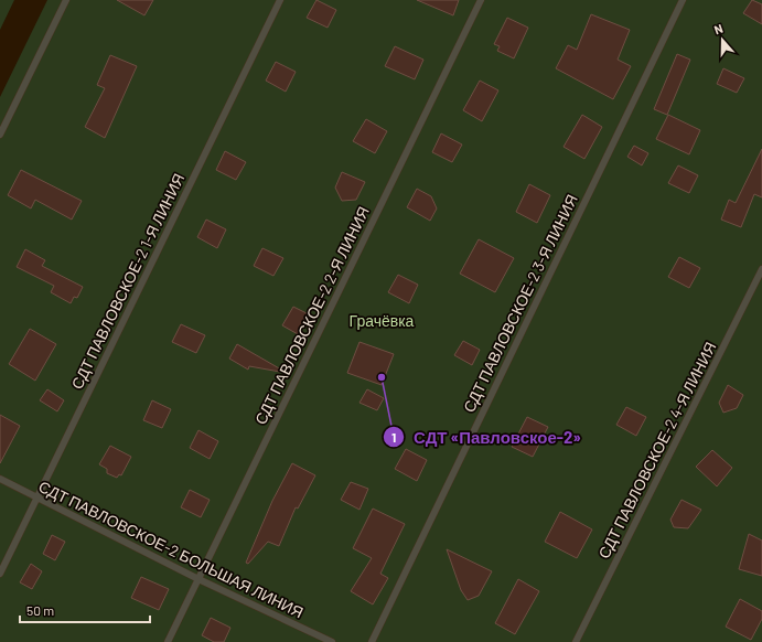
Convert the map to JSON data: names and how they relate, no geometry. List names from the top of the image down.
{
  "streets": {
    "lane": [
      "СДТ ПАВЛОВСКОЕ-2 1-Я ЛИНИЯ",
      "СДТ ПАВЛОВСКОЕ-2 3-Я ЛИНИЯ",
      "СДТ ПАВЛОВСКОЕ-2 2-Я ЛИНИЯ",
      "СДТ ПАВЛОВСКОЕ-2 4-Я ЛИНИЯ",
      "СДТ ПАВЛОВСКОЕ-2 БОЛЬШАЯ ЛИНИЯ"
    ]
  },
  "crossings": [
    ["СДТ ПАВЛОВСКОЕ-2 1-Я ЛИНИЯ", "СДТ ПАВЛОВСКОЕ-2 БОЛЬШАЯ ЛИНИЯ"],
    ["СДТ ПАВЛОВСКОЕ-2 2-Я ЛИНИЯ", "СДТ ПАВЛОВСКОЕ-2 БОЛЬШАЯ ЛИНИЯ"]
  ],
  "parks": ["Грачёвка"],
  "places": ["СДТ «Павловское-2»"],
  "scale_bar": "50 m",
  "north": "top"
}
